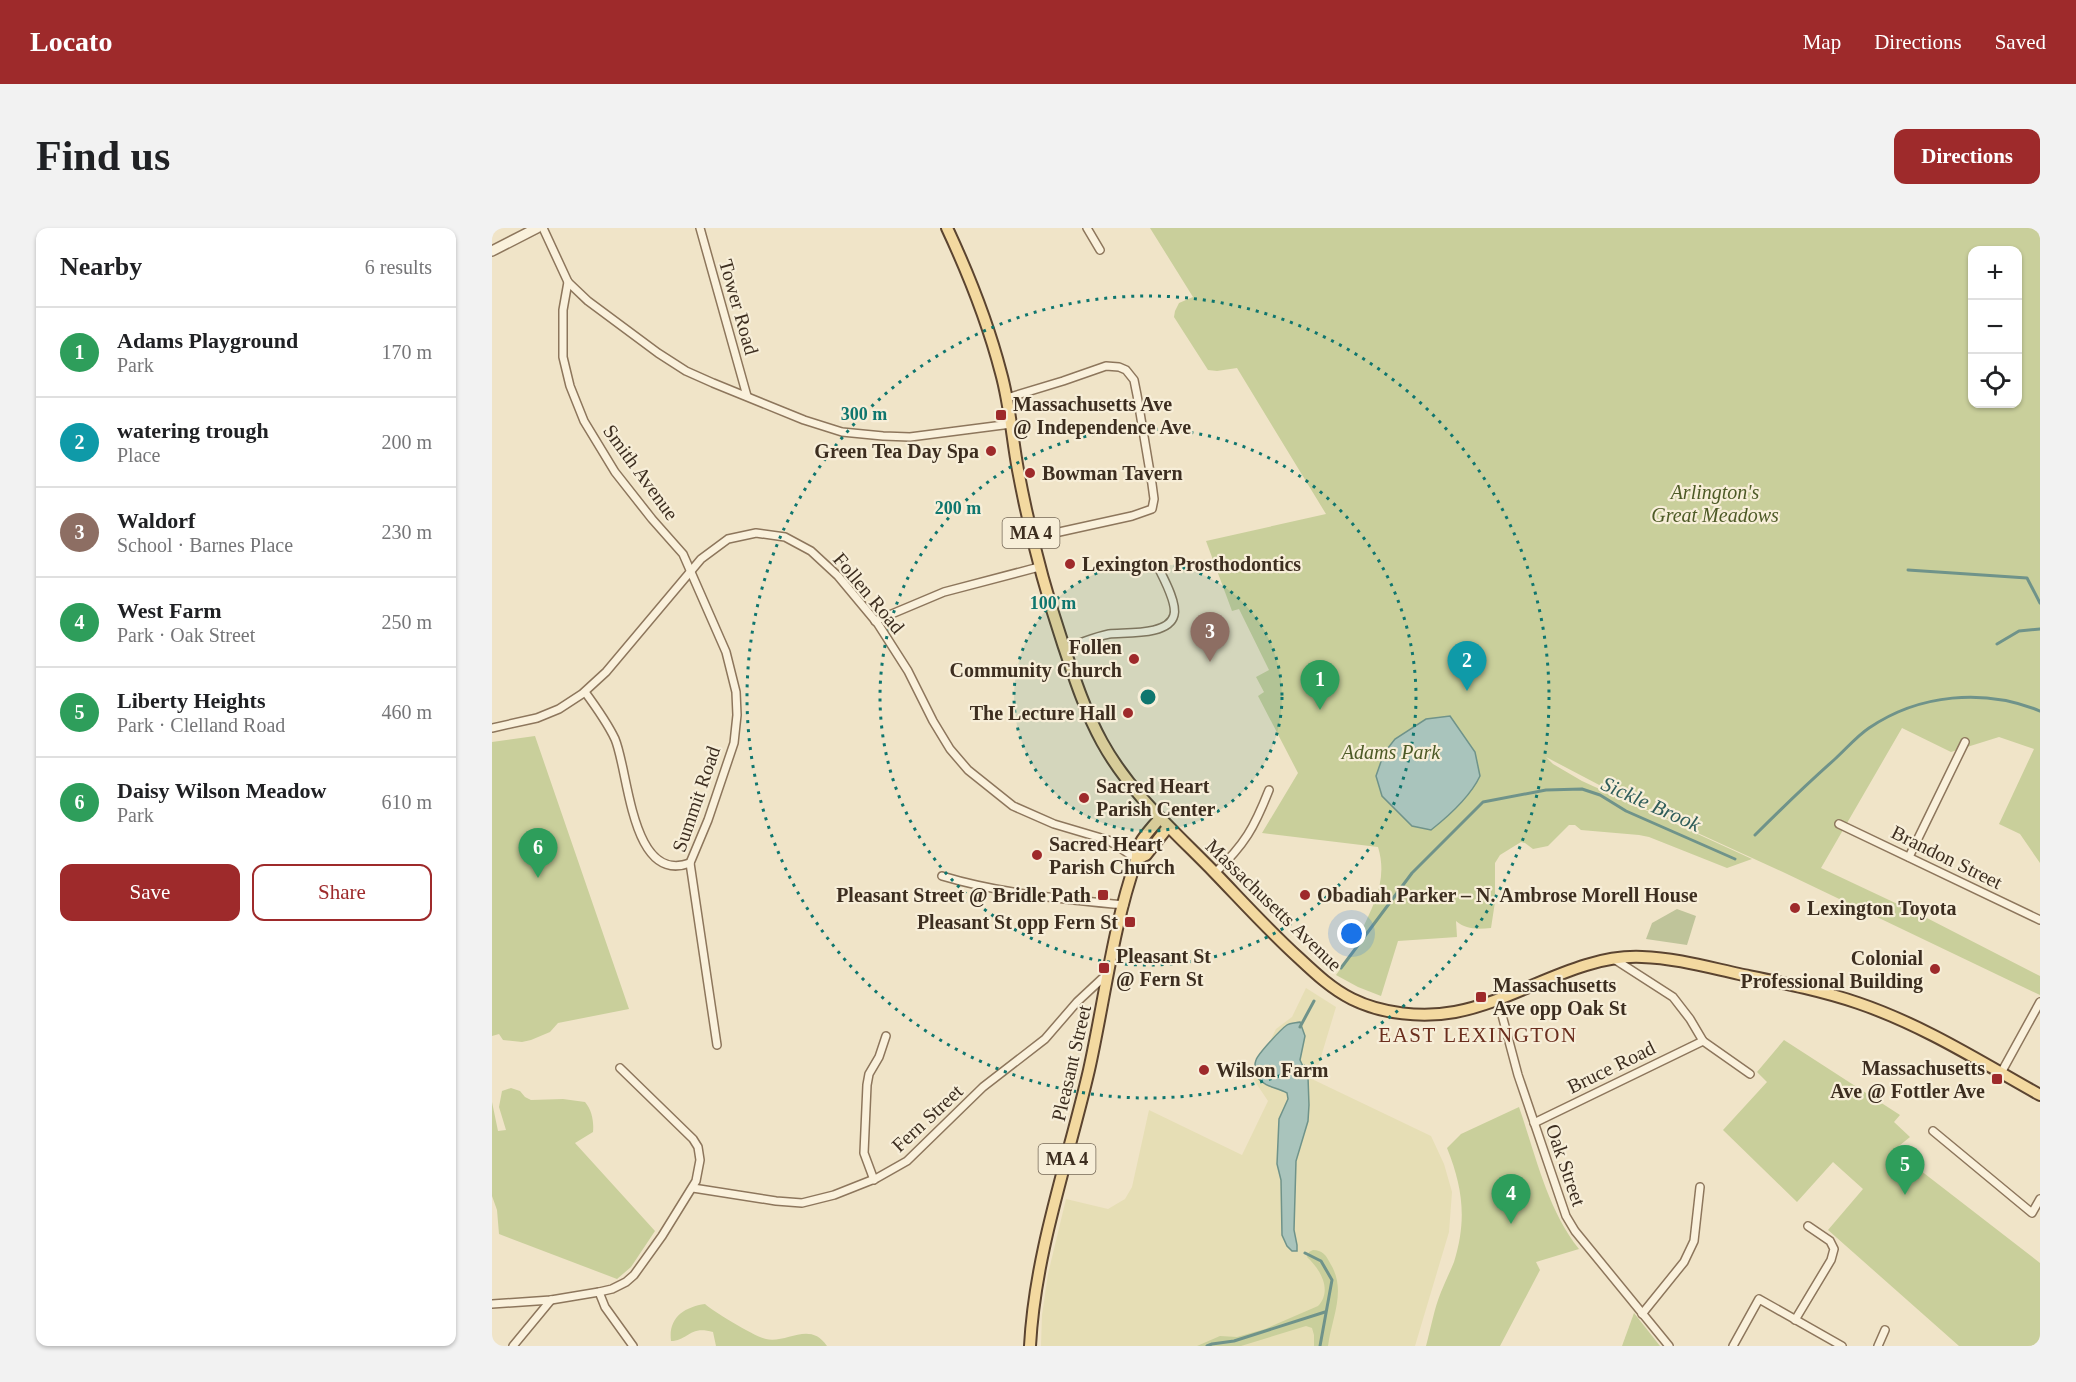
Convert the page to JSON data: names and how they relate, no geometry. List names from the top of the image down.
{
  "streets": {
    "main road": ["MA 4", "Massachusetts Avenue", "Pleasant Street"],
    "street": [
      "Tower Road",
      "Smith Avenue",
      "Follen Road",
      "Summit Road",
      "Brandon Street",
      "Bruce Road",
      "Fern Street",
      "Oak Street"
    ]
  },
  "crossings": [
    ["Smith Avenue", "Follen Road"],
    ["Smith Avenue", "Summit Road"],
    ["Follen Road", "Summit Road"],
    ["Follen Road", "Pleasant Street"],
    ["Massachusetts Avenue", "Pleasant Street"],
    ["Massachusetts Avenue", "Oak Street"],
    ["Pleasant Street", "Fern Street"],
    ["Bruce Road", "Oak Street"]
  ],
  "districts": ["EAST LEXINGTON"],
  "water": ["Sickle Brook"],
  "parks": ["Arlington's Great Meadows", "Adams Park"],
  "places": {
    "transit": [
      "Massachusetts Ave @ Independence Ave",
      "Pleasant Street @ Bridle Path",
      "Pleasant St opp Fern St",
      "Pleasant St @ Fern St",
      "Massachusetts Ave opp Oak St",
      "Massachusetts Ave @ Fottler Ave"
    ],
    "other": [
      "Green Tea Day Spa",
      "Bowman Tavern",
      "Lexington Prosthodontics",
      "Follen Community Church",
      "The Lecture Hall",
      "Sacred Heart Parish Center",
      "Sacred Heart Parish Church",
      "Obadiah Parker – N. Ambrose Morell House",
      "Lexington Toyota",
      "Colonial Professional Building",
      "Wilson Farm"
    ]
  },
  "page": {
    "header": "Locato",
    "nav": ["Map", "Directions", "Saved"],
    "buttons": [
      "Directions",
      ["Save", "Share"]
    ],
    "title": "Find us",
    "heading": ["Nearby", "6 results"],
    "map_buttons": ["+", "−"],
    "list": [
      {
        "mark": "1",
        "name": "Adams Playground",
        "note": "Park",
        "value": "170 m"
      },
      {
        "mark": "2",
        "name": "watering trough",
        "note": "Place",
        "value": "200 m"
      },
      {
        "mark": "3",
        "name": "Waldorf",
        "note": "School · Barnes Place",
        "value": "230 m"
      },
      {
        "mark": "4",
        "name": "West Farm",
        "note": "Park · Oak Street",
        "value": "250 m"
      },
      {
        "mark": "5",
        "name": "Liberty Heights",
        "note": "Park · Clelland Road",
        "value": "460 m"
      },
      {
        "mark": "6",
        "name": "Daisy Wilson Meadow",
        "note": "Park",
        "value": "610 m"
      }
    ],
    "pins": [
      "3",
      "2",
      "1",
      "6",
      "5",
      "4"
    ]
  },
  "rings": ["300 m", "200 m", "100 m"]
}
